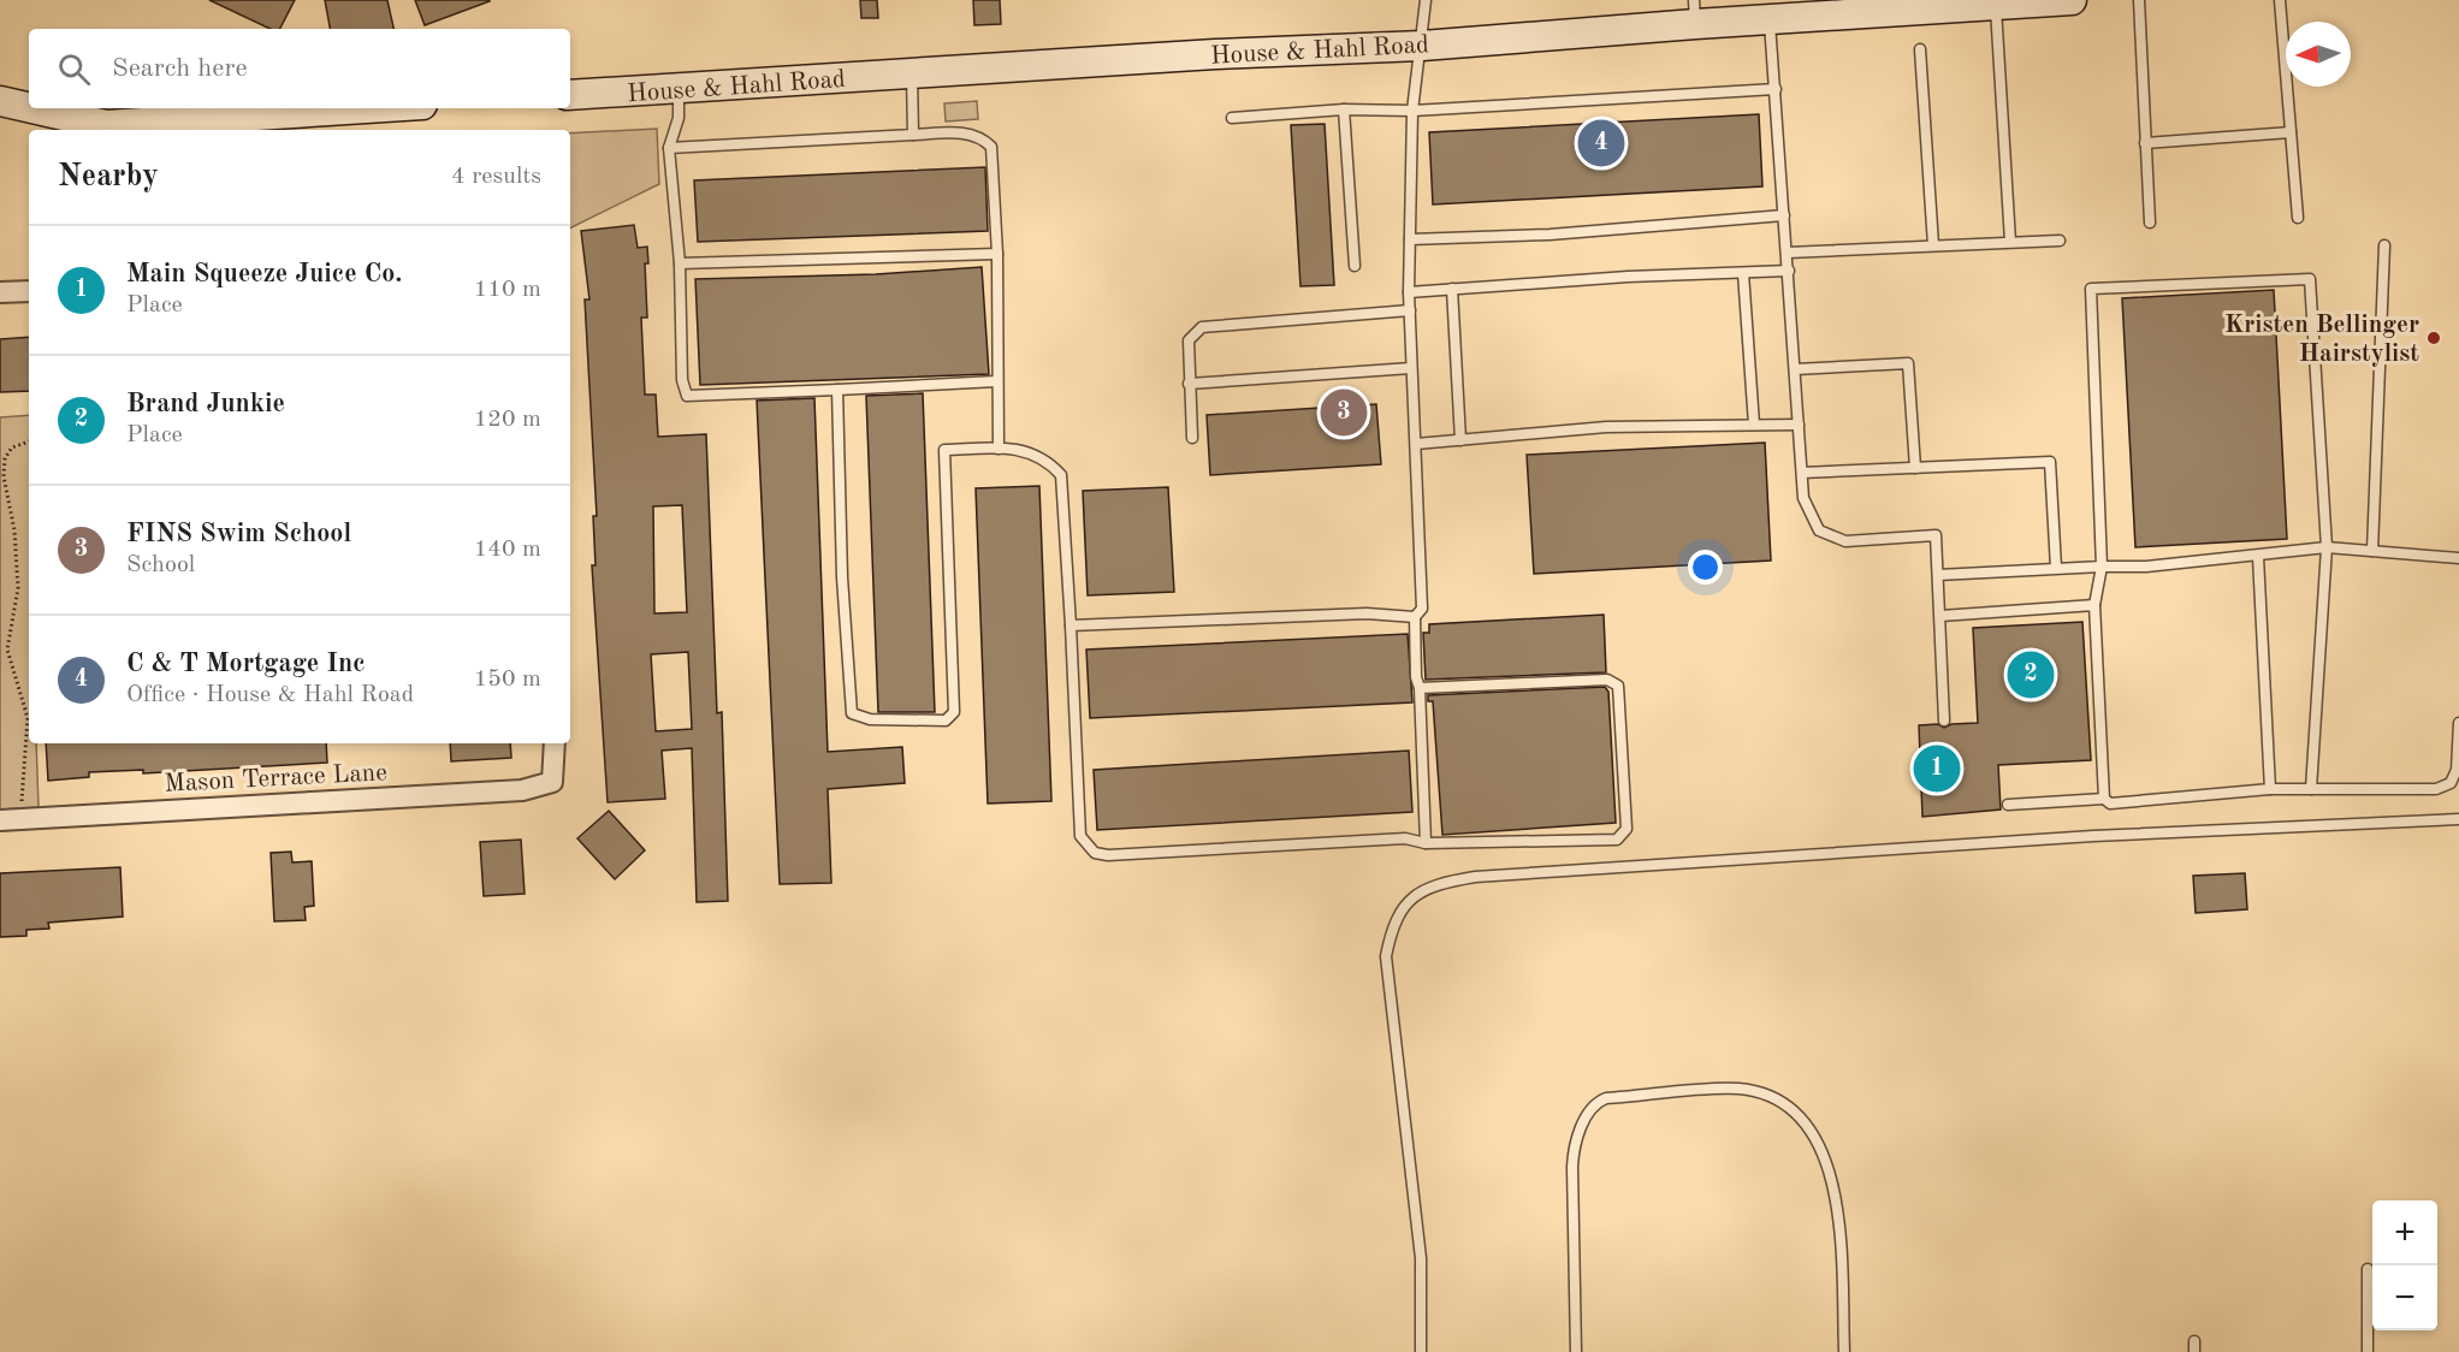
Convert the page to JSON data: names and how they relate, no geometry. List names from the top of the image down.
{
  "streets": {
    "street": ["House & Hahl Road", "Mason Terrace Lane"]
  },
  "places": ["Kristen Bellinger Hairstylist"],
  "north": "left",
  "page": {
    "search": "Search here",
    "pins": [
      "4",
      "3",
      "2",
      "1"
    ],
    "heading": ["Nearby", "4 results"],
    "list": [
      {
        "mark": "1",
        "name": "Main Squeeze Juice Co.",
        "note": "Place",
        "value": "110 m"
      },
      {
        "mark": "2",
        "name": "Brand Junkie",
        "note": "Place",
        "value": "120 m"
      },
      {
        "mark": "3",
        "name": "FINS Swim School",
        "note": "School",
        "value": "140 m"
      },
      {
        "mark": "4",
        "name": "C & T Mortgage Inc",
        "note": "Office · House & Hahl Road",
        "value": "150 m"
      }
    ],
    "map_buttons": ["+", "−"]
  }
}
